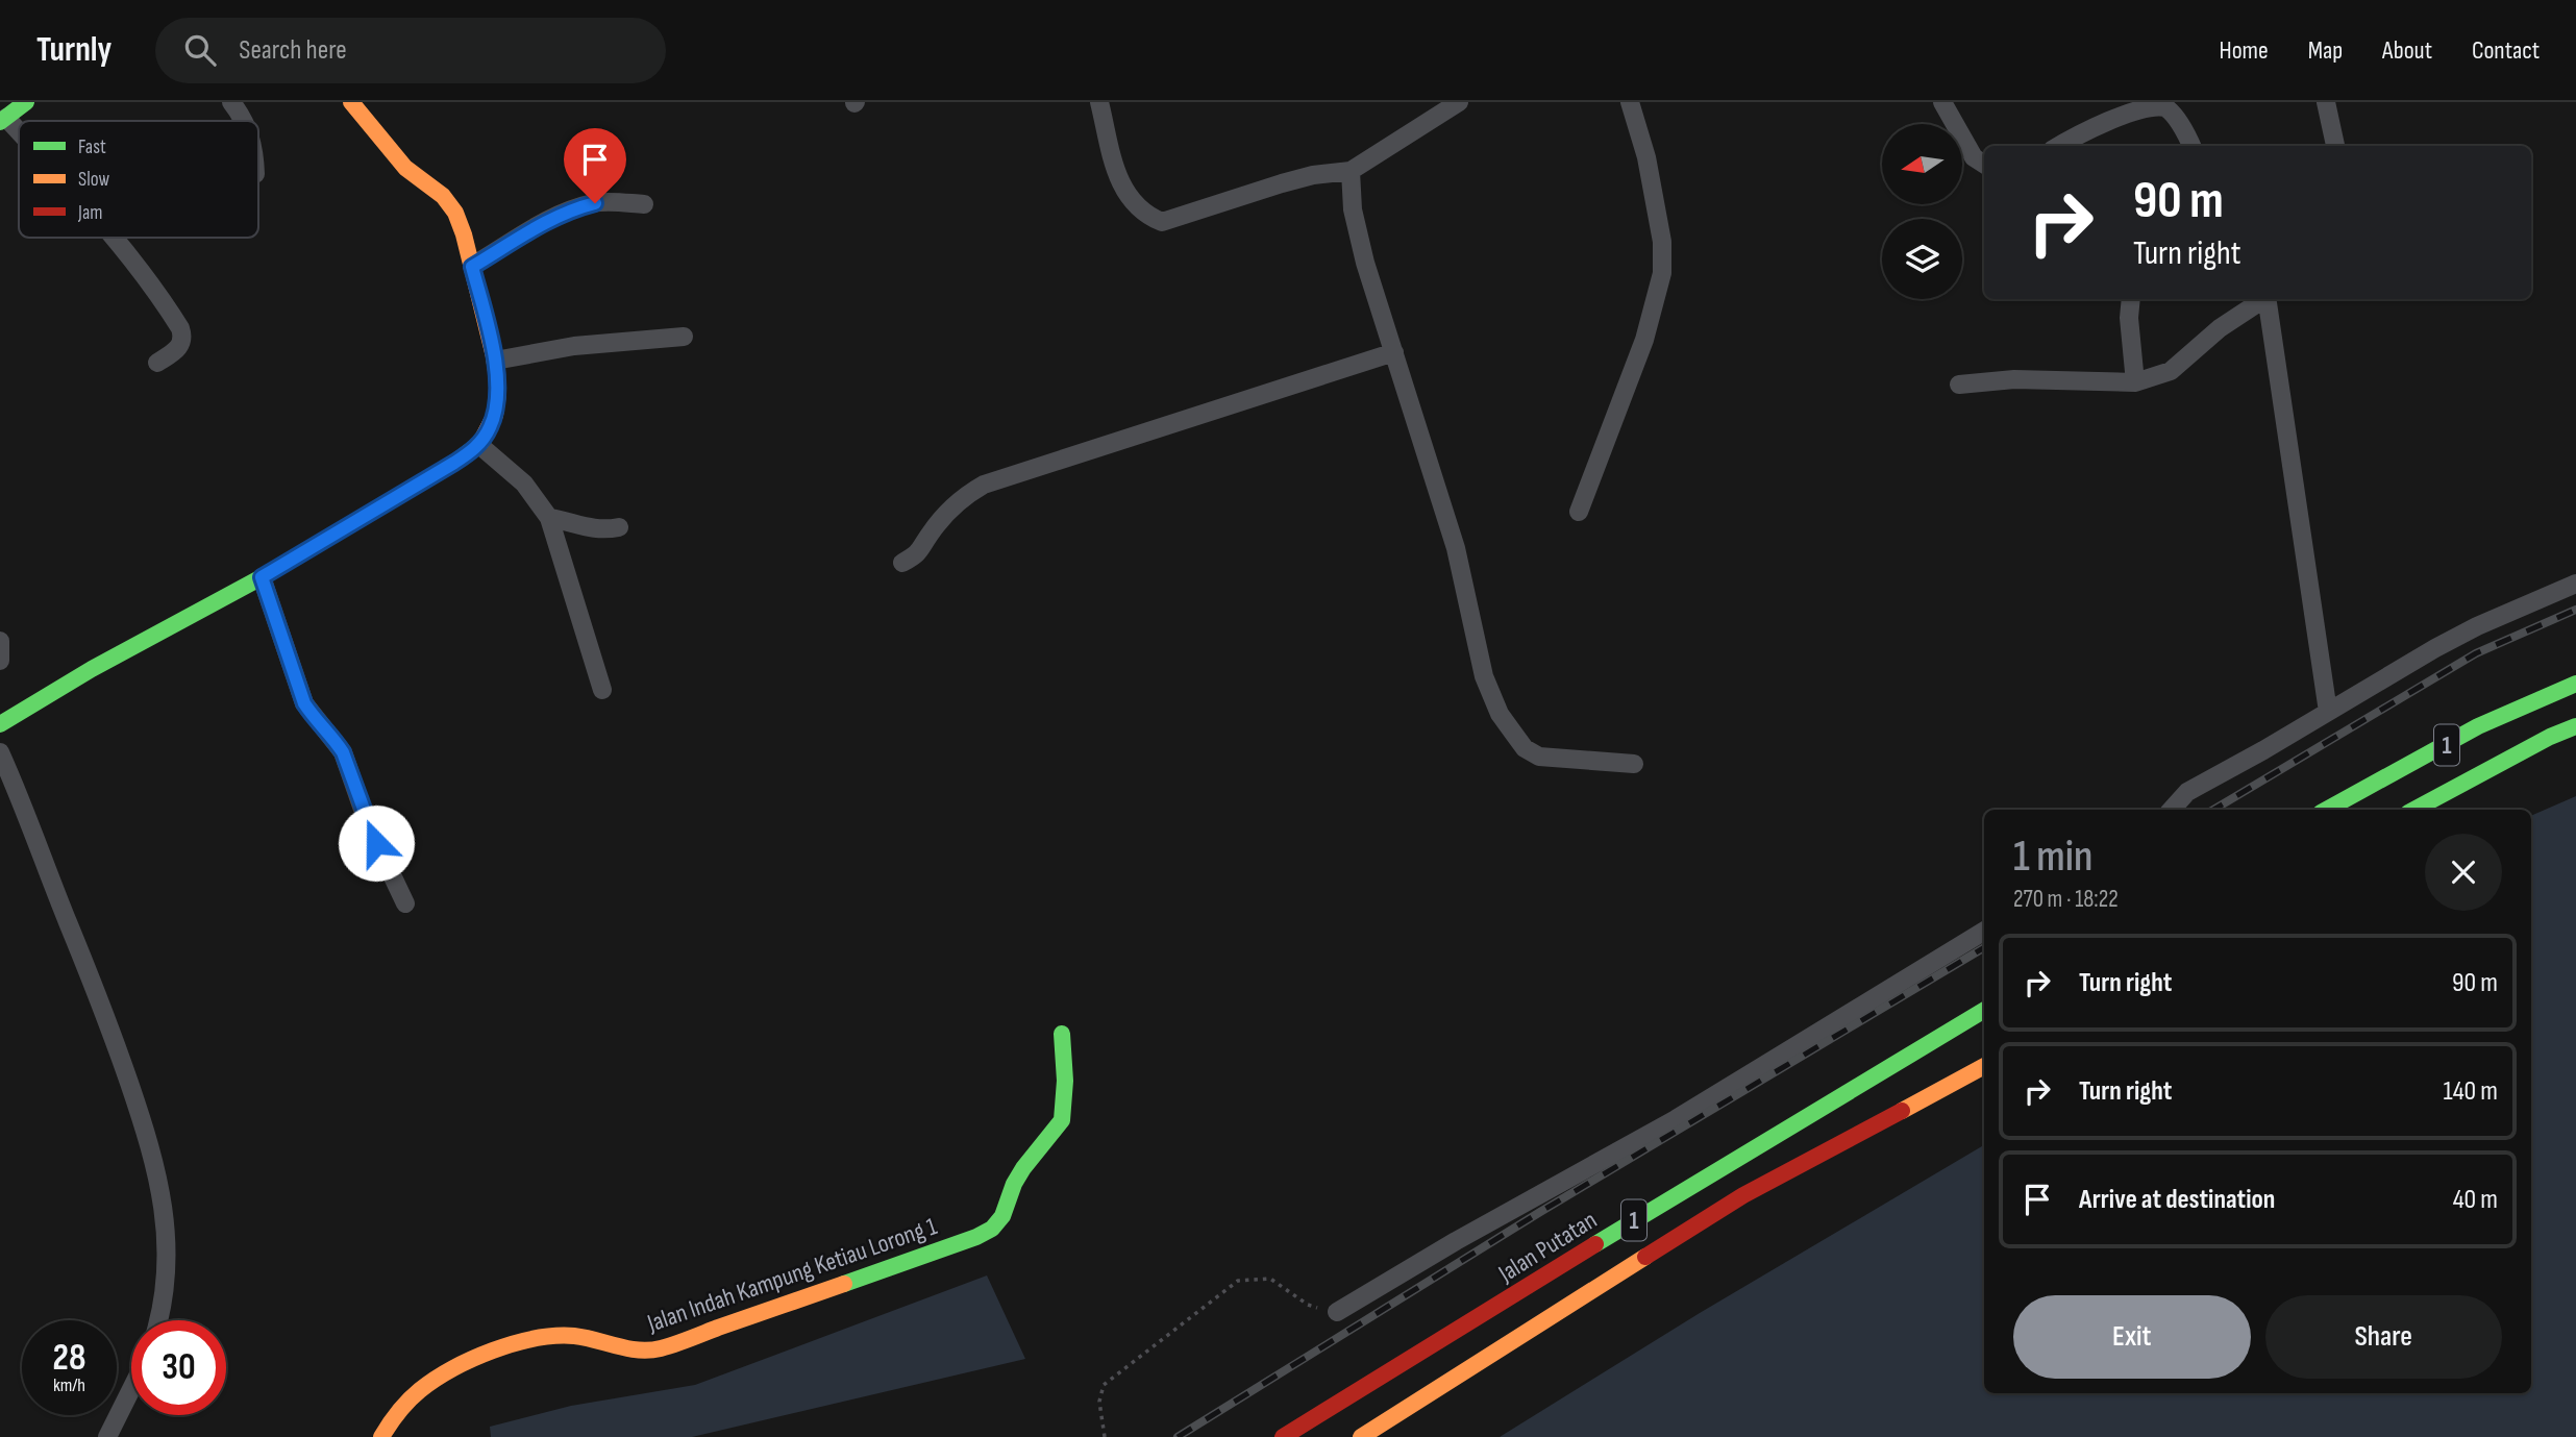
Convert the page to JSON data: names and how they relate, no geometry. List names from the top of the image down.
{
  "streets": {
    "main road": ["1", "Jalan Putatan", "Jalan Indah Kampung Ketiau Lorong 1"]
  },
  "legend": ["Fast", "Slow", "Jam"],
  "north": "left",
  "page": {
    "header": "Turnly",
    "search": "Search here",
    "nav": [
      "Home",
      "Map",
      "About",
      "Contact"
    ],
    "turn": ["90 m", "Turn right"],
    "heading": ["1 min", "270 m · 18:22"],
    "list": [
      {
        "name": "Turn right",
        "value": "90 m"
      },
      {
        "name": "Turn right",
        "value": "140 m"
      },
      {
        "name": "Arrive at destination",
        "value": "40 m"
      }
    ],
    "buttons": ["Exit", "Share"],
    "speed": "28 km/h",
    "limit": "30"
  }
}
